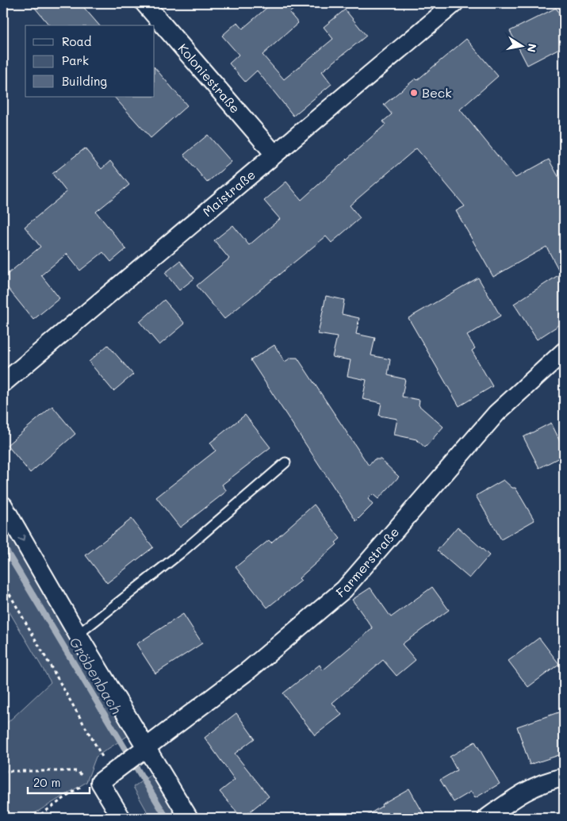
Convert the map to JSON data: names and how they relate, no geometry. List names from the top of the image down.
{
  "streets": {
    "street": ["Koloniestraße", "Maistraße", "Farmerstraße"]
  },
  "crossings": [
    ["Koloniestraße", "Maistraße"]
  ],
  "water": ["Gröbenbach"],
  "places": ["Beck"],
  "legend": ["Road", "Park", "Building"],
  "scale_bar": "20 m",
  "north": "right"
}
